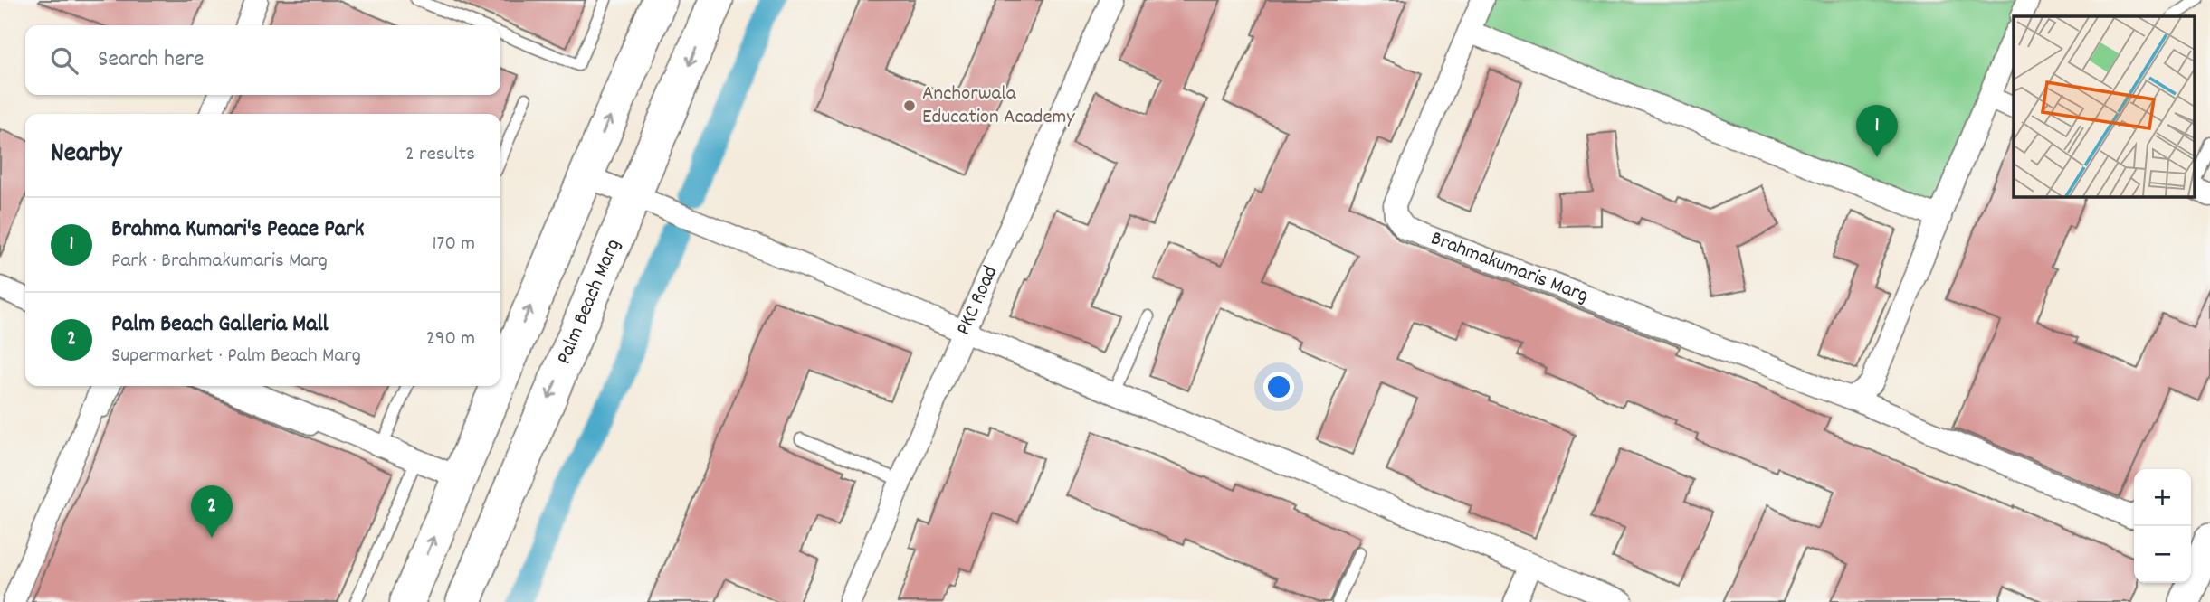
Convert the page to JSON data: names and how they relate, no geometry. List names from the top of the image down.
{
  "streets": {
    "main road": ["Palm Beach Marg"],
    "street": ["Brahmakumaris Marg", "PKC Road"]
  },
  "places": ["Anchorwala Education Academy"],
  "page": {
    "search": "Search here",
    "pins": ["1", "2"],
    "heading": ["Nearby", "2 results"],
    "list": [
      {
        "mark": "1",
        "name": "Brahma Kumari's Peace Park",
        "note": "Park · Brahmakumaris Marg",
        "value": "170 m"
      },
      {
        "mark": "2",
        "name": "Palm Beach Galleria Mall",
        "note": "Supermarket · Palm Beach Marg",
        "value": "290 m"
      }
    ],
    "map_buttons": ["+", "−"]
  }
}
